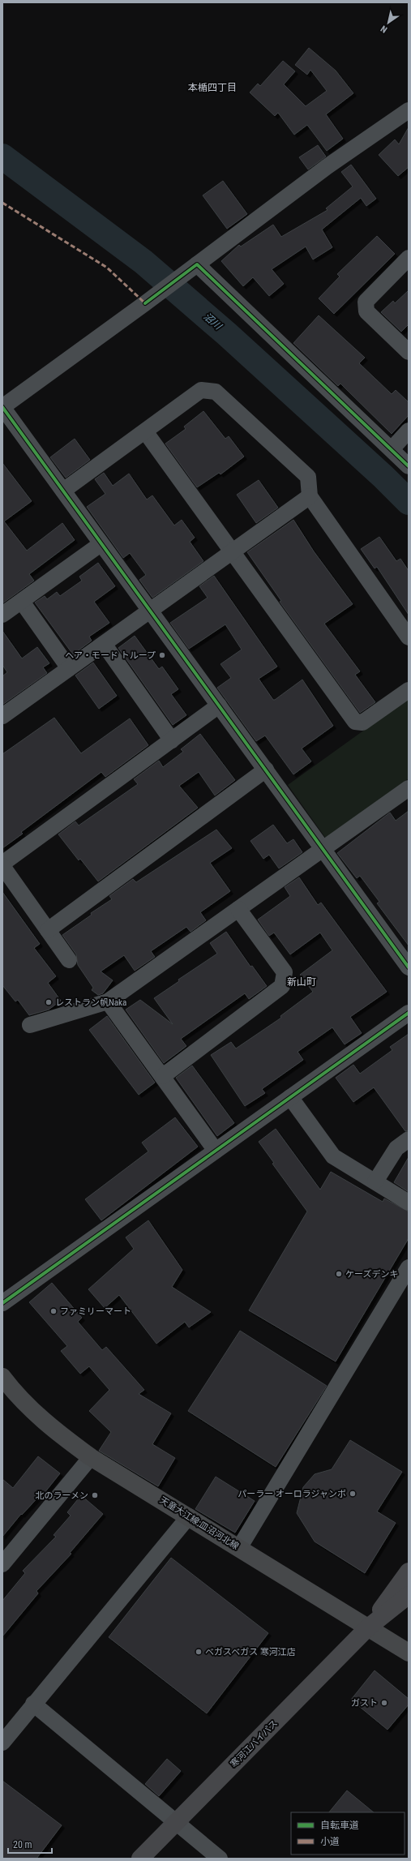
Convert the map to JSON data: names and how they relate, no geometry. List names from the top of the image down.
{
  "streets": {
    "highway": ["寒河江バイパス"],
    "main road": ["天童大江線;皿沼河北線"]
  },
  "crossings": [
    ["天童大江線;皿沼河北線", "寒河江バイパス"]
  ],
  "districts": ["本楯四丁目", "新山町"],
  "water": ["沼川"],
  "places": [
    "ヘア・モード トループ",
    "レストラン帆Naka",
    "ケーズデンキ",
    "ファミリーマート",
    "パーラー オーロラジャンボ",
    "北のラーメン",
    "ベガスベガス 寒河江店",
    "ガスト"
  ],
  "legend": ["自転車道", "小道"],
  "scale_bar": "20 m",
  "north": "bottom left"
}
